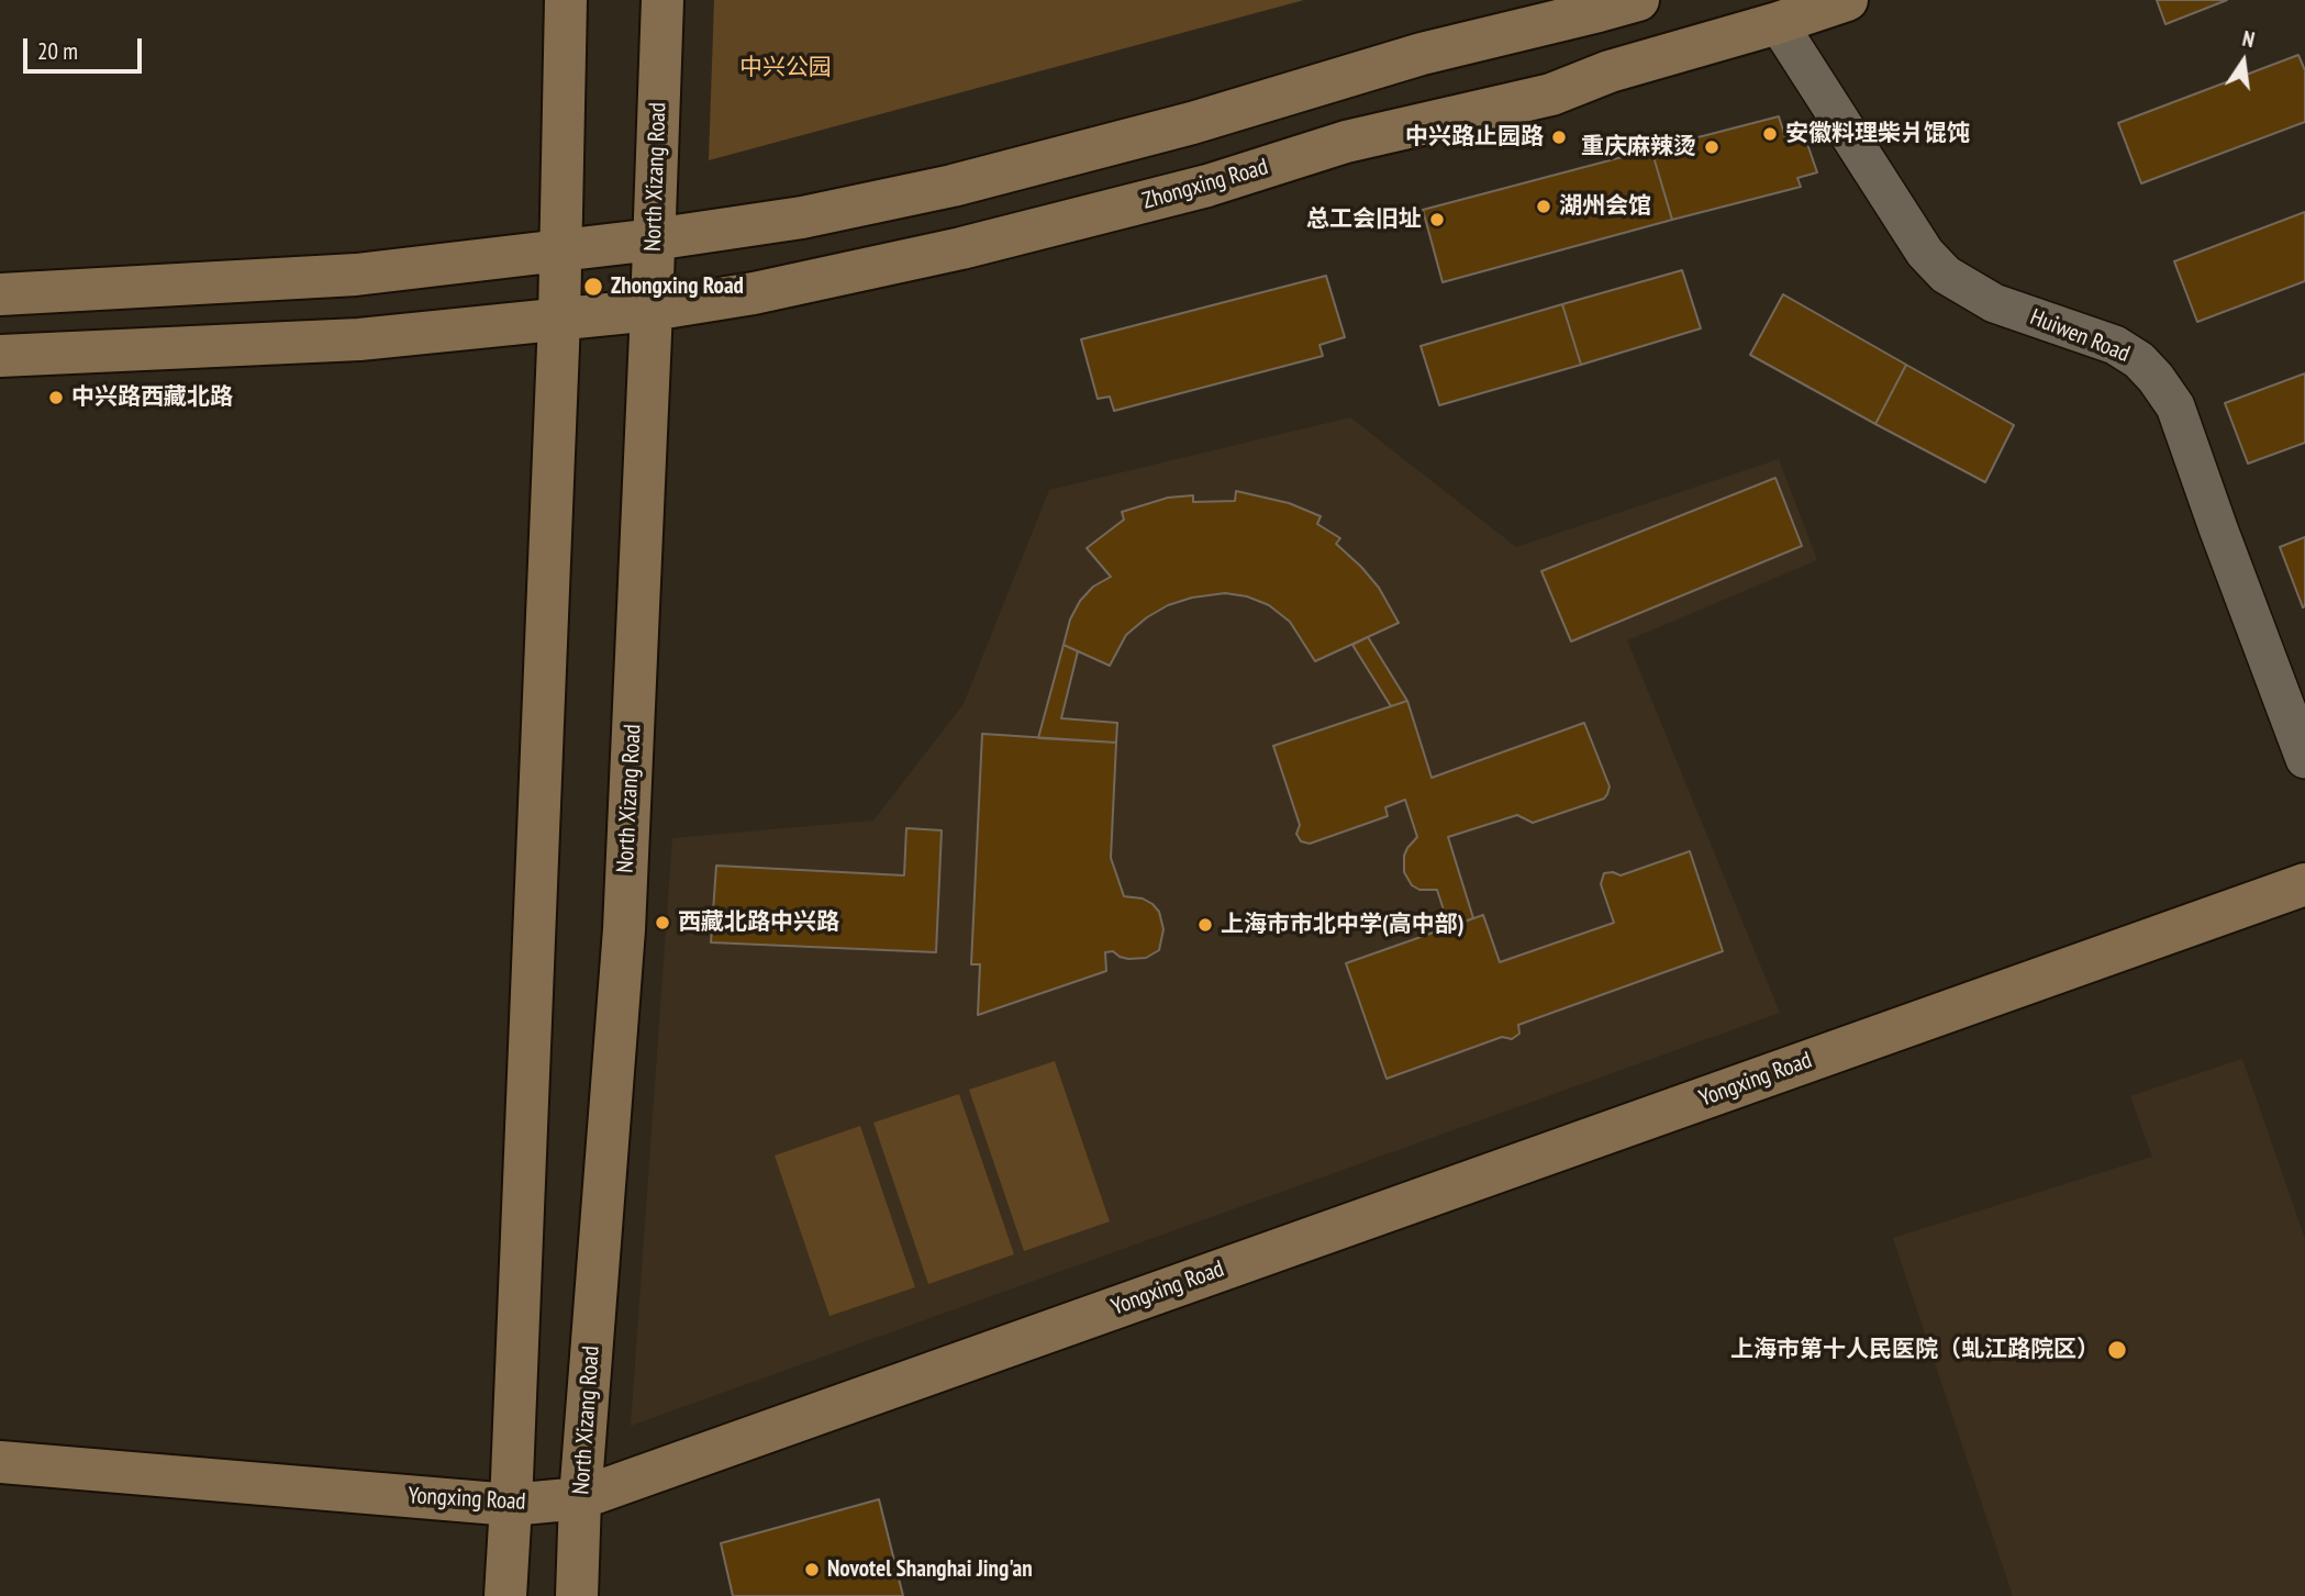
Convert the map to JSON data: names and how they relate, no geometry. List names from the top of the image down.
{
  "streets": {
    "main road": ["North Xizang Road", "Zhongxing Road", "Yongxing Road"],
    "street": ["Huiwen Road"]
  },
  "crossings": [
    ["North Xizang Road", "Zhongxing Road"],
    ["North Xizang Road", "Yongxing Road"],
    ["Zhongxing Road", "Huiwen Road"]
  ],
  "parks": ["中兴公园"],
  "places": [
    "安徽料理柴爿馄饨",
    "中兴路止园路",
    "重庆麻辣烫",
    "湖州会馆",
    "总工会旧址",
    "Zhongxing Road",
    "中兴路西藏北路",
    "西藏北路中兴路",
    "上海市市北中学(高中部)",
    "上海市第十人民医院（虬江路院区）",
    "Novotel Shanghai Jing'an"
  ],
  "scale_bar": "20 m",
  "north": "top"
}
